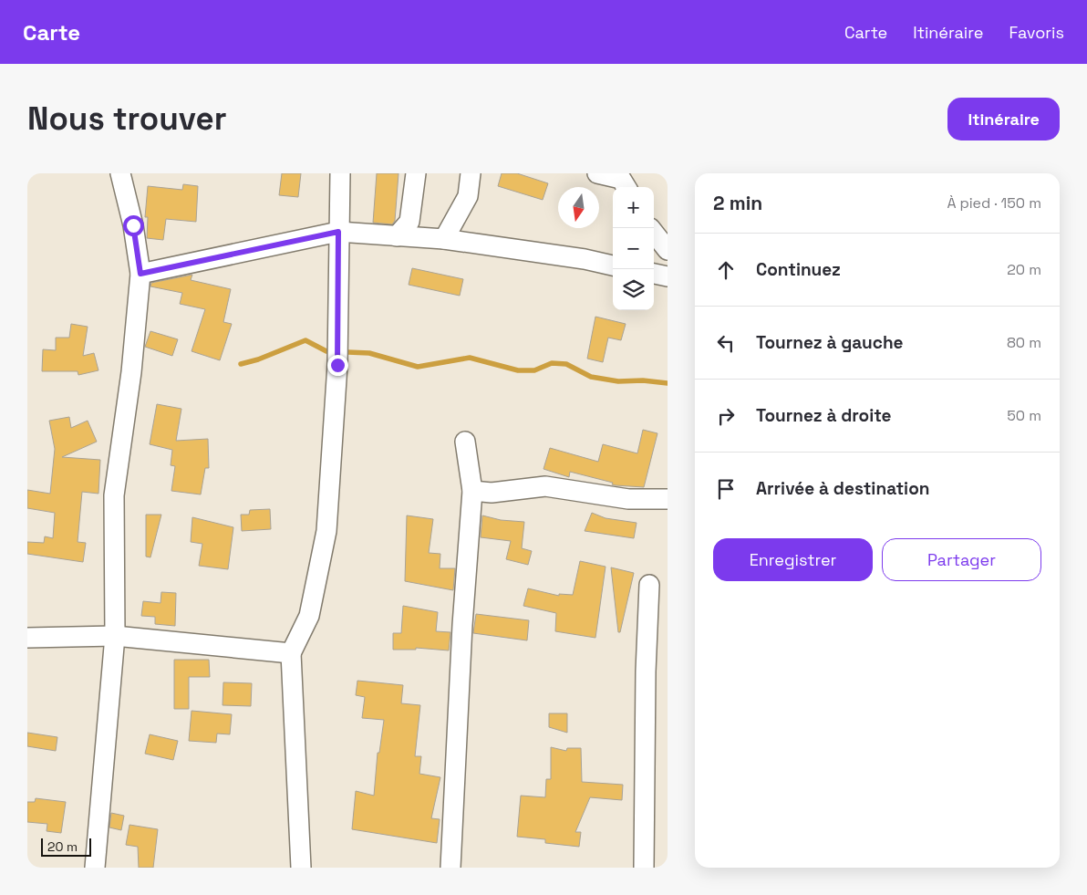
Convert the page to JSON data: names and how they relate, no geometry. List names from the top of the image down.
{
  "scale_bar": "20 m",
  "north": "bottom",
  "page": {
    "header": "Carte",
    "nav": ["Carte", "Itinéraire", "Favoris"],
    "buttons": [
      "Itinéraire",
      ["Enregistrer", "Partager"]
    ],
    "title": "Nous trouver",
    "heading": ["2 min", "À pied · 150 m"],
    "map_buttons": ["+", "−"],
    "list": [
      ["Continuez", "20 m"],
      ["Tournez à gauche", "80 m"],
      ["Tournez à droite", "50 m"],
      "Arrivée à destination"
    ],
    "scale": "20 m"
  }
}
